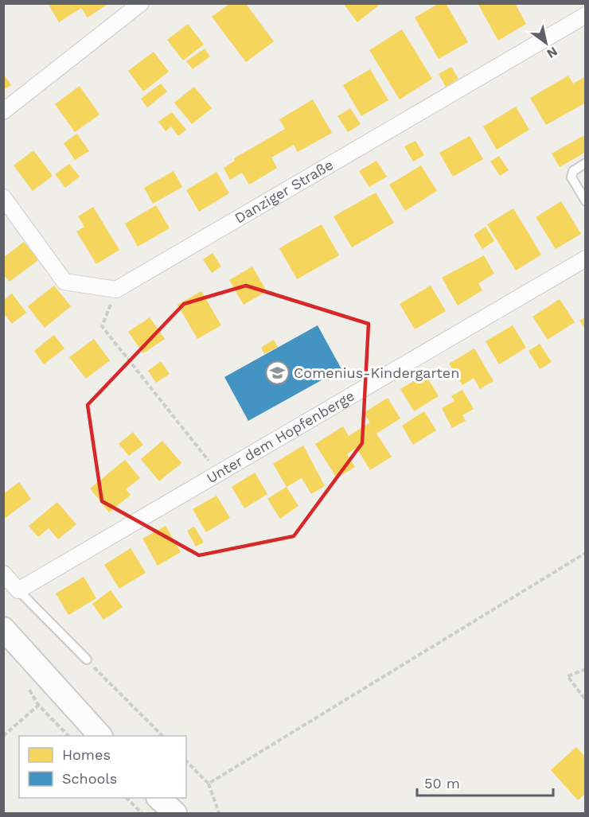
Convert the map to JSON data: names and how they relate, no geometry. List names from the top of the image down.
{
  "streets": {
    "street": ["Danziger Straße", "Unter dem Hopfenberge"]
  },
  "places": {
    "school or university": ["Comenius-Kindergarten"]
  },
  "legend": ["Homes", "Schools"],
  "scale_bar": "50 m",
  "north": "bottom right"
}
